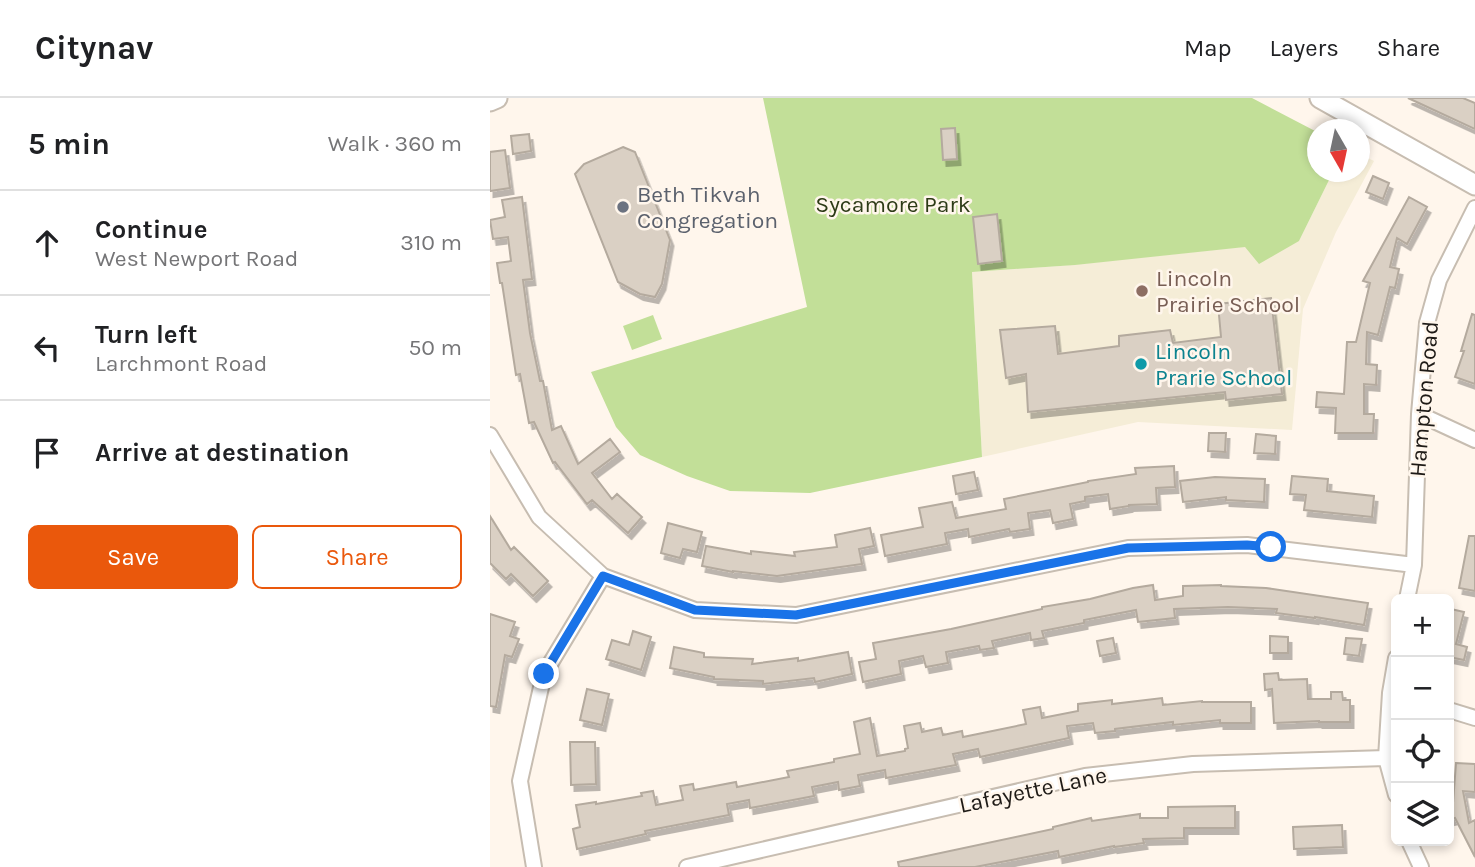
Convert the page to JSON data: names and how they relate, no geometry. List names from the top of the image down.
{
  "streets": {
    "street": ["Hampton Road", "Lafayette Lane"]
  },
  "parks": ["Sycamore Park"],
  "places": ["Beth Tikvah Congregation", "Lincoln Prairie School", "Lincoln Prarie School"],
  "north": "bottom",
  "page": {
    "header": "Citynav",
    "nav": ["Map", "Layers", "Share"],
    "heading": ["5 min", "Walk · 360 m"],
    "list": [
      ["Continue", "West Newport Road", "310 m"],
      ["Turn left", "Larchmont Road", "50 m"],
      "Arrive at destination"
    ],
    "buttons": ["Save", "Share"],
    "map_buttons": ["+", "−"]
  }
}
